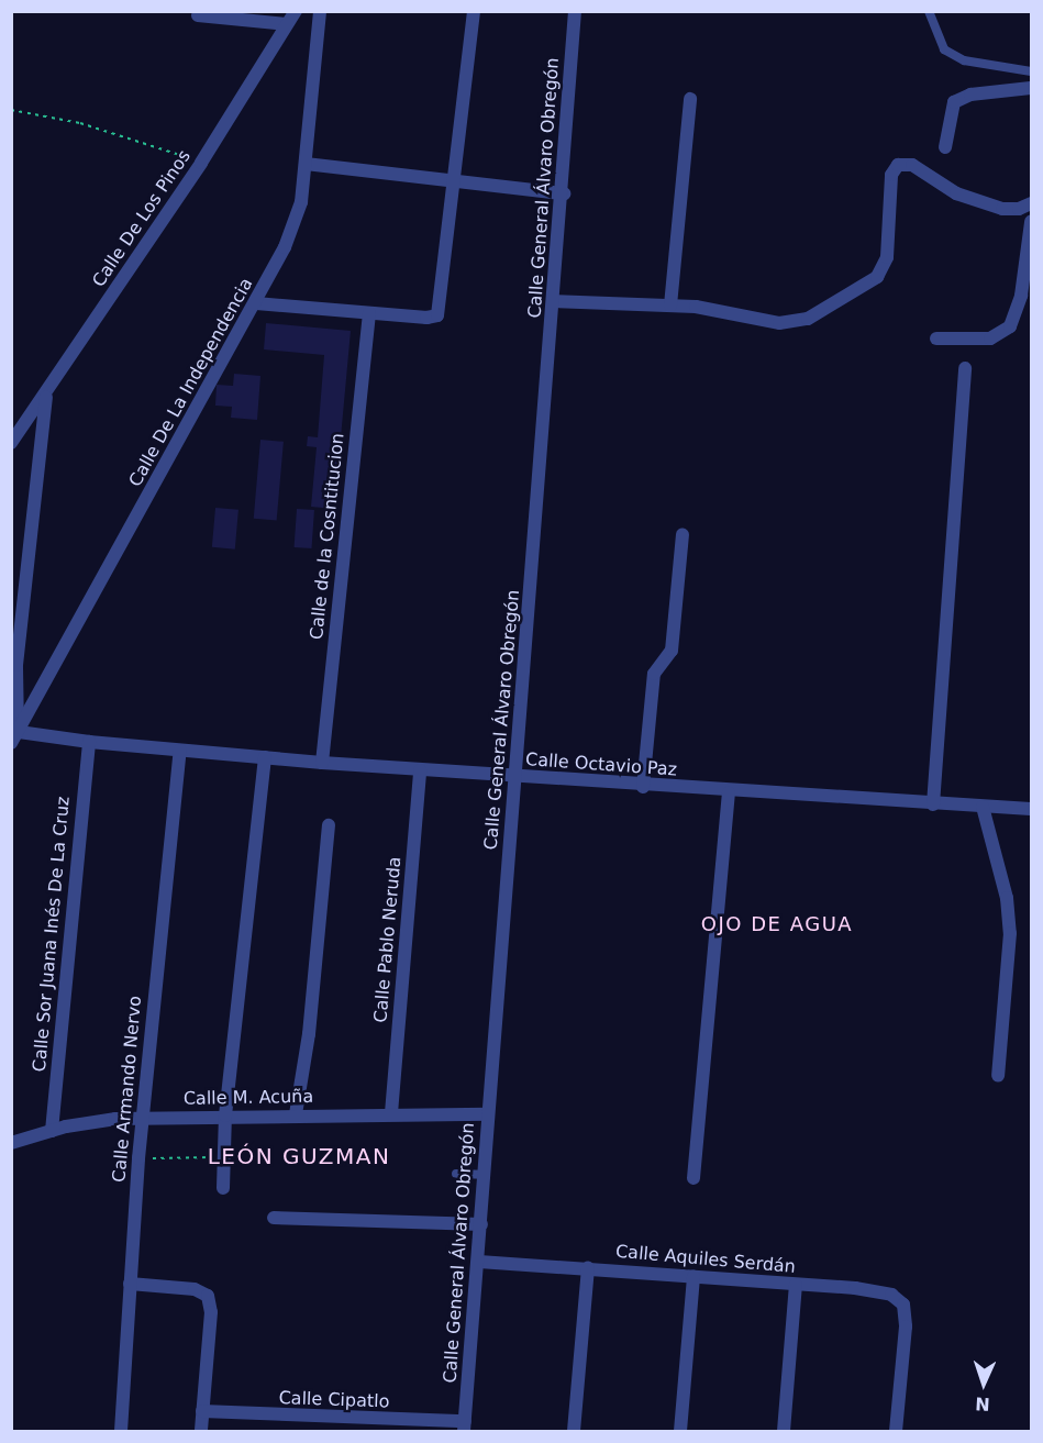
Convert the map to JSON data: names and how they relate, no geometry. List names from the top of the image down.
{
  "streets": {
    "street": [
      "Calle General Álvaro Obregón",
      "Calle De Los Pinos",
      "Calle De La Independencia",
      "Calle de la Cosntitucion",
      "Calle Octavio Paz",
      "Calle Sor Juana Inés De La Cruz",
      "Calle Pablo Neruda",
      "Calle Armando Nervo",
      "Calle M. Acuña",
      "Calle Aquiles Serdán",
      "Calle Cipatlo"
    ]
  },
  "crossings": [
    ["Calle General Álvaro Obregón", "Calle Octavio Paz"],
    ["Calle General Álvaro Obregón", "Calle M. Acuña"],
    ["Calle General Álvaro Obregón", "Calle Aquiles Serdán"],
    ["Calle General Álvaro Obregón", "Calle Cipatlo"],
    ["Calle De La Independencia", "Calle Octavio Paz"],
    ["Calle de la Cosntitucion", "Calle Octavio Paz"],
    ["Calle Octavio Paz", "Calle Sor Juana Inés De La Cruz"],
    ["Calle Octavio Paz", "Calle Pablo Neruda"],
    ["Calle Octavio Paz", "Calle Armando Nervo"],
    ["Calle Sor Juana Inés De La Cruz", "Calle M. Acuña"],
    ["Calle Pablo Neruda", "Calle M. Acuña"],
    ["Calle Armando Nervo", "Calle M. Acuña"]
  ],
  "districts": ["OJO DE AGUA", "LEÓN GUZMAN"],
  "north": "bottom"
}
